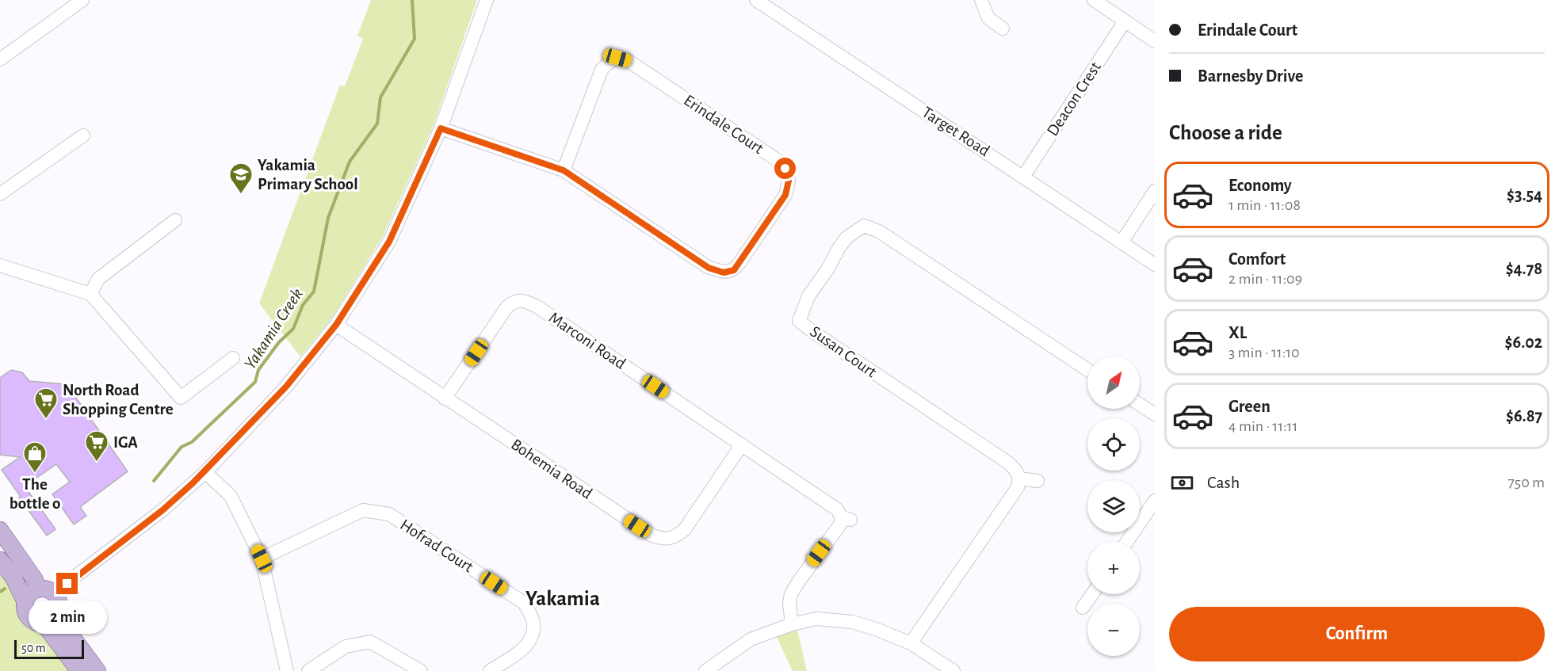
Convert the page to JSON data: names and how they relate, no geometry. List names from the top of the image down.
{
  "streets": {
    "street": [
      "Deacon Crest",
      "Erindale Court",
      "Target Road",
      "Marconi Road",
      "Susan Court",
      "Bohemia Road",
      "Hofrad Court"
    ]
  },
  "crossings": [
    ["Deacon Crest", "Target Road"],
    ["Marconi Road", "Bohemia Road"]
  ],
  "districts": ["Yakamia"],
  "water": ["Yakamia Creek"],
  "places": {
    "school or university": ["Yakamia Primary School"],
    "supermarket": ["North Road Shopping Centre", "IGA"],
    "shop": ["The bottle o"]
  },
  "scale_bar": "50 m",
  "north": "top right",
  "page": {
    "banner": ["Erindale Court", "Barnesby Drive"],
    "heading": "Choose a ride",
    "list": [
      {
        "name": "Economy",
        "note": "1 min · 11:08",
        "value": "$3.54"
      },
      {
        "name": "Comfort",
        "note": "2 min · 11:09",
        "value": "$4.78"
      },
      {
        "name": "XL",
        "note": "3 min · 11:10",
        "value": "$6.02"
      },
      {
        "name": "Green",
        "note": "4 min · 11:11",
        "value": "$6.87"
      }
    ],
    "map_buttons": ["+", "−"],
    "pay": ["Cash", "750 m"],
    "buttons": "Confirm",
    "bubble": "2 min",
    "scale": "50 m"
  }
}
